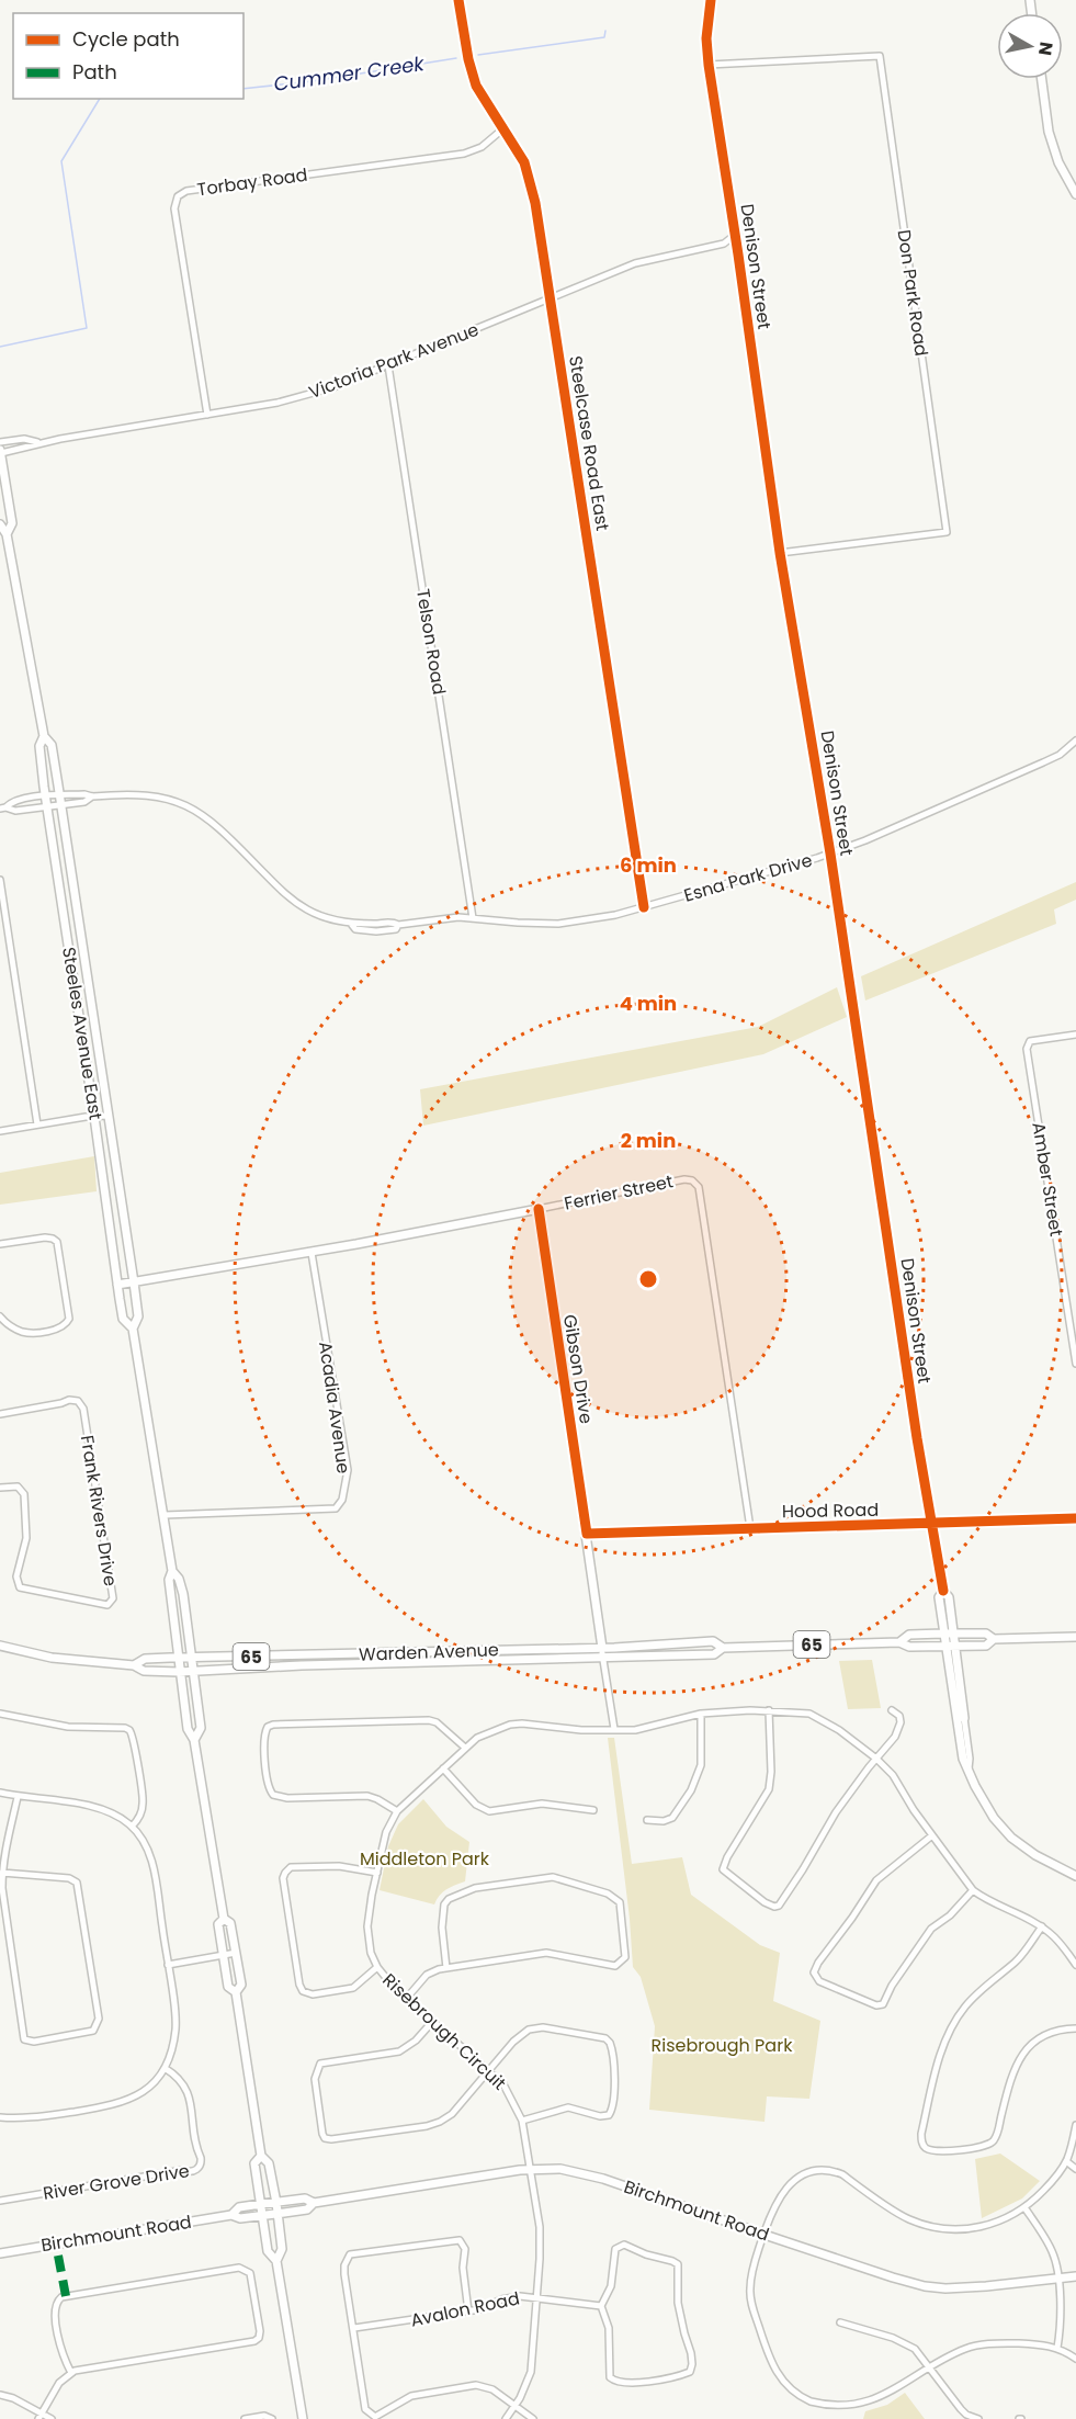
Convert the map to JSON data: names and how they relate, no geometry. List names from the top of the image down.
{
  "streets": {
    "main road": [
      "Denison Street",
      "Steeles Avenue East",
      "Ferrier Street",
      "Gibson Drive",
      "65",
      "Warden Avenue",
      "Birchmount Road"
    ],
    "street": [
      "Torbay Road",
      "Don Park Road",
      "Victoria Park Avenue",
      "Steelcase Road East",
      "Telson Road",
      "Esna Park Drive",
      "Amber Street",
      "Acadia Avenue",
      "Frank Rivers Drive",
      "Hood Road",
      "Risebrough Circuit",
      "River Grove Drive",
      "Avalon Road"
    ]
  },
  "crossings": [
    ["Torbay Road", "Victoria Park Avenue"],
    ["Torbay Road", "Steelcase Road East"],
    ["Denison Street", "Don Park Road"],
    ["Denison Street", "Victoria Park Avenue"],
    ["Denison Street", "Esna Park Drive"],
    ["Denison Street", "Hood Road"],
    ["Denison Street", "Warden Avenue"],
    ["Victoria Park Avenue", "Steelcase Road East"],
    ["Victoria Park Avenue", "Telson Road"],
    ["Victoria Park Avenue", "Steeles Avenue East"],
    ["Steelcase Road East", "Esna Park Drive"],
    ["Telson Road", "Esna Park Drive"],
    ["Esna Park Drive", "Steeles Avenue East"],
    ["Steeles Avenue East", "Ferrier Street"],
    ["Steeles Avenue East", "Acadia Avenue"],
    ["Steeles Avenue East", "Warden Avenue"],
    ["Steeles Avenue East", "Birchmount Road"],
    ["Ferrier Street", "Gibson Drive"],
    ["Ferrier Street", "Acadia Avenue"],
    ["Ferrier Street", "Hood Road"],
    ["Gibson Drive", "Hood Road"],
    ["Gibson Drive", "Warden Avenue"],
    ["Risebrough Circuit", "Birchmount Road"],
    ["Risebrough Circuit", "Avalon Road"]
  ],
  "water": ["Cummer Creek"],
  "parks": ["Middleton Park", "Risebrough Park"],
  "legend": ["Cycle path", "Path"],
  "north": "right",
  "rings": ["6 min", "4 min", "2 min"]
}
